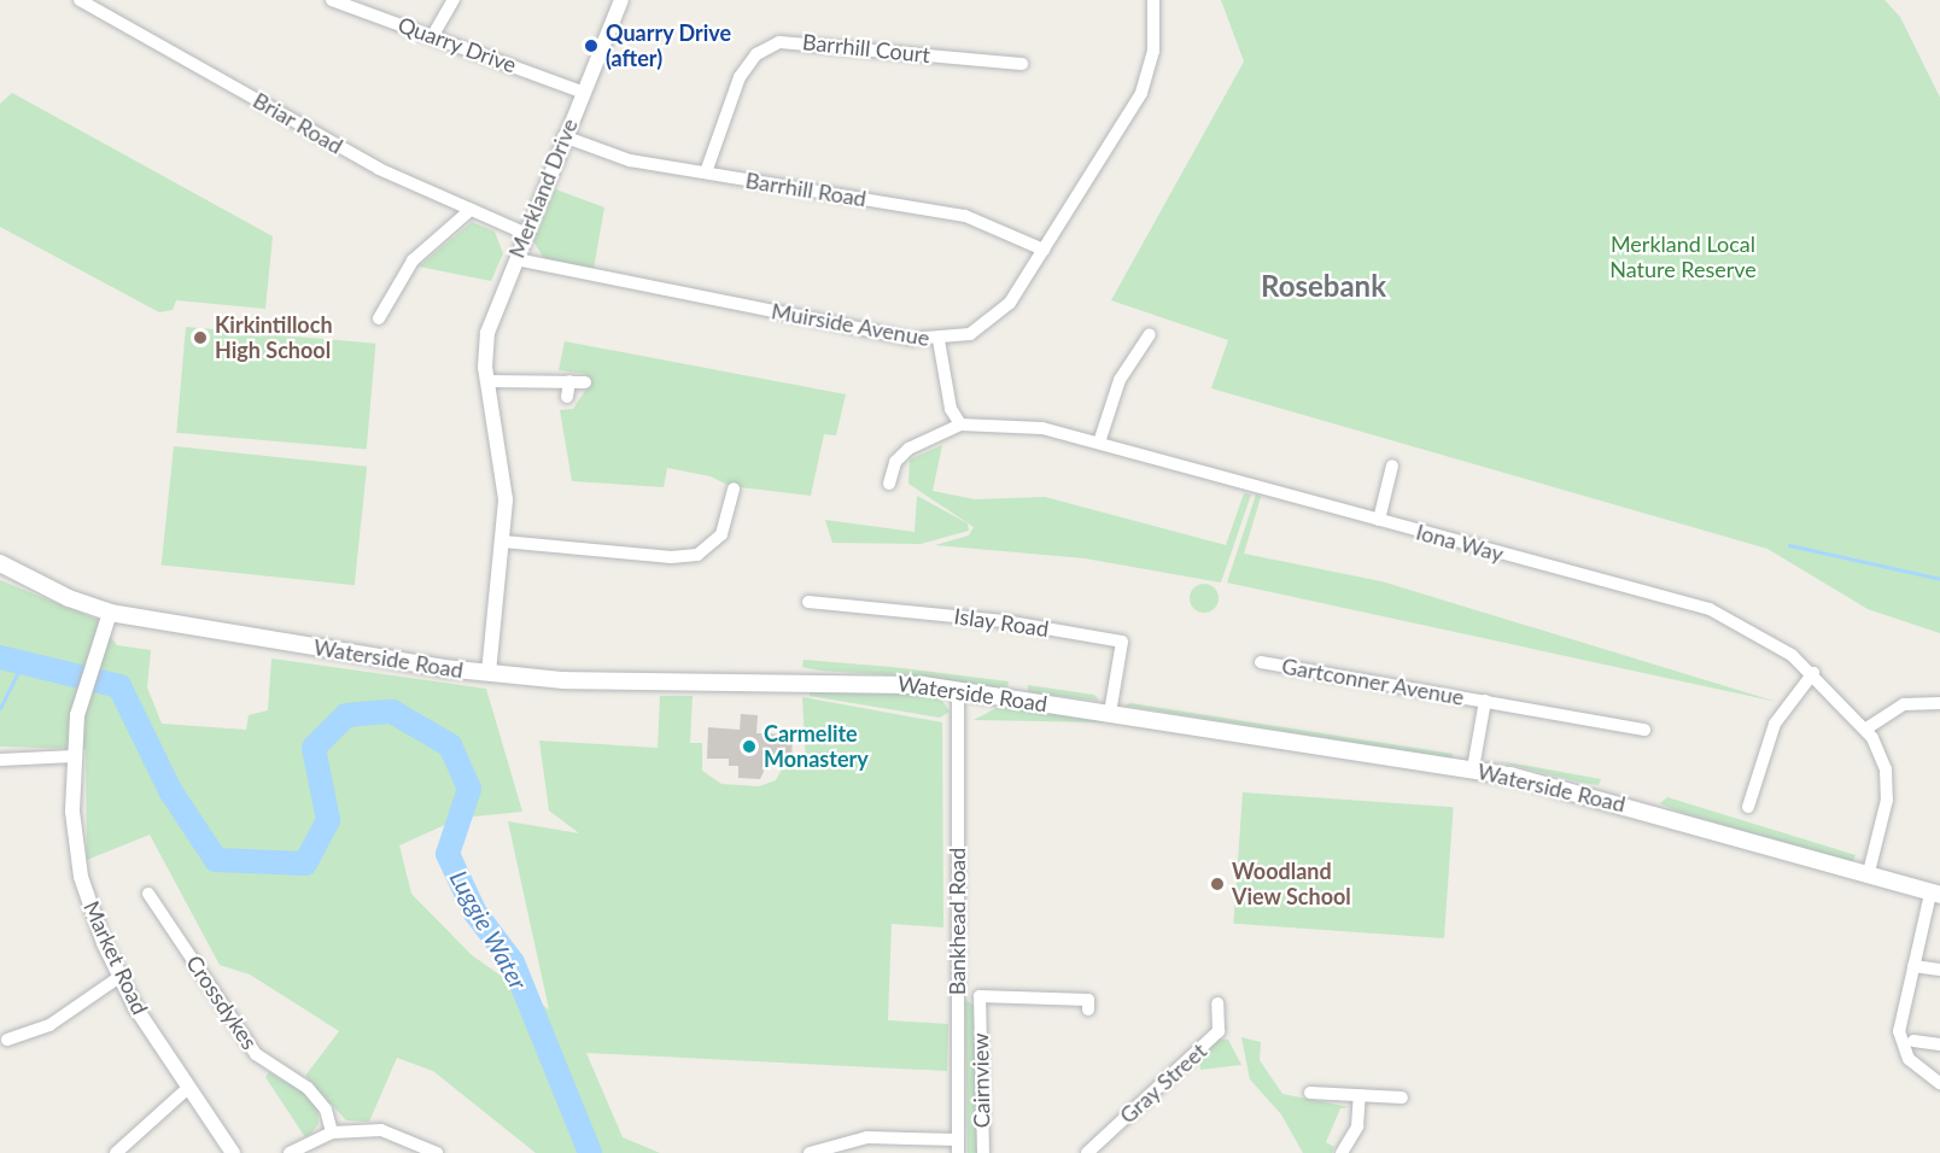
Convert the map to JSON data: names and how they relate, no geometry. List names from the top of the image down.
{
  "streets": {
    "main road": ["Waterside Road"],
    "street": [
      "Quarry Drive",
      "Barrhill Court",
      "Briar Road",
      "Merkland Drive",
      "Barrhill Road",
      "Muirside Avenue",
      "Iona Way",
      "Islay Road",
      "Gartconner Avenue",
      "Bankhead Road",
      "Market Road",
      "Crossdykes",
      "Cairnview",
      "Gray Street"
    ]
  },
  "crossings": [
    ["Quarry Drive", "Merkland Drive"],
    ["Barrhill Court", "Barrhill Road"],
    ["Briar Road", "Merkland Drive"],
    ["Merkland Drive", "Barrhill Road"],
    ["Merkland Drive", "Muirside Avenue"],
    ["Merkland Drive", "Waterside Road"],
    ["Barrhill Road", "Muirside Avenue"],
    ["Iona Way", "Waterside Road"],
    ["Islay Road", "Waterside Road"],
    ["Waterside Road", "Gartconner Avenue"],
    ["Waterside Road", "Bankhead Road"],
    ["Waterside Road", "Market Road"]
  ],
  "districts": ["Rosebank"],
  "water": ["Luggie Water"],
  "parks": ["Merkland Local Nature Reserve"],
  "places": [
    "Quarry Drive (after)",
    "Kirkintilloch High School",
    "Carmelite Monastery",
    "Woodland View School"
  ]
}
